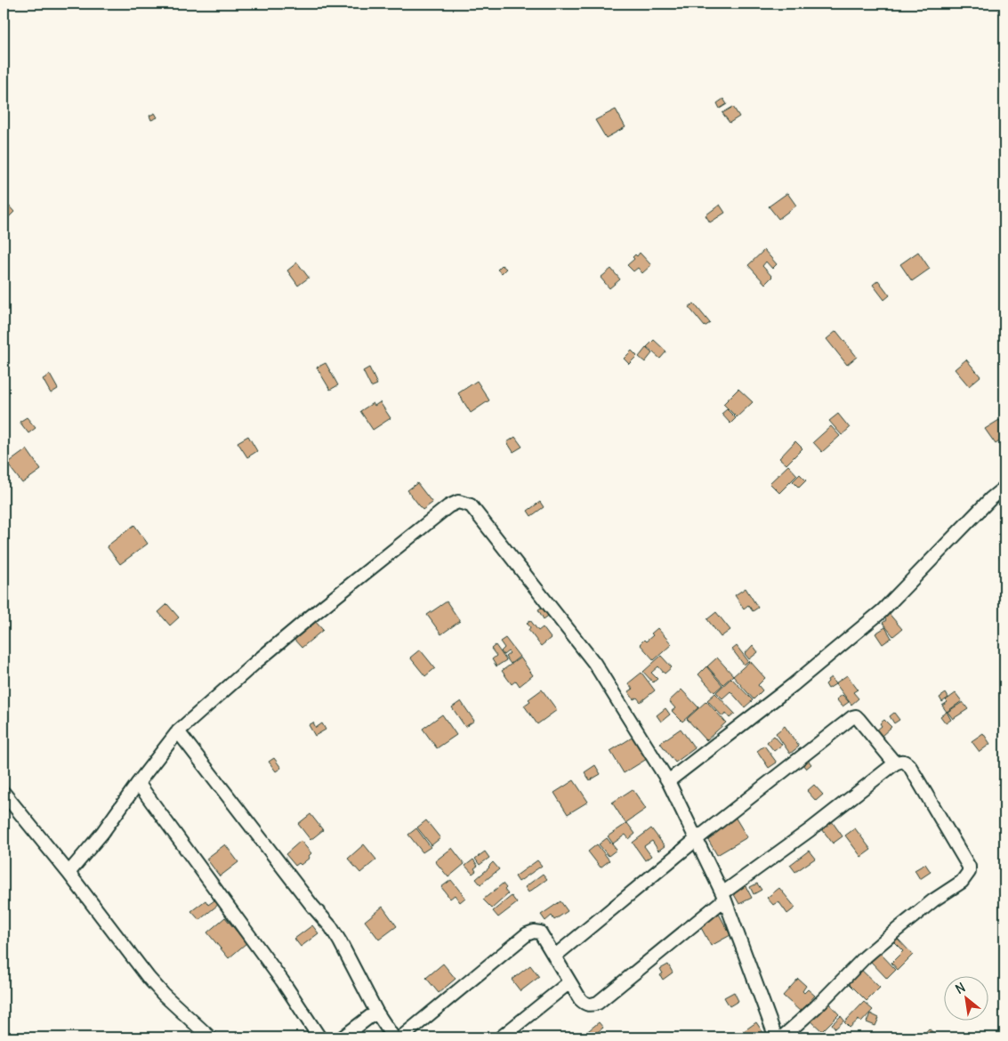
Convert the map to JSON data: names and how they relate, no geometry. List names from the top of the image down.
{
  "north": "top left"
}
